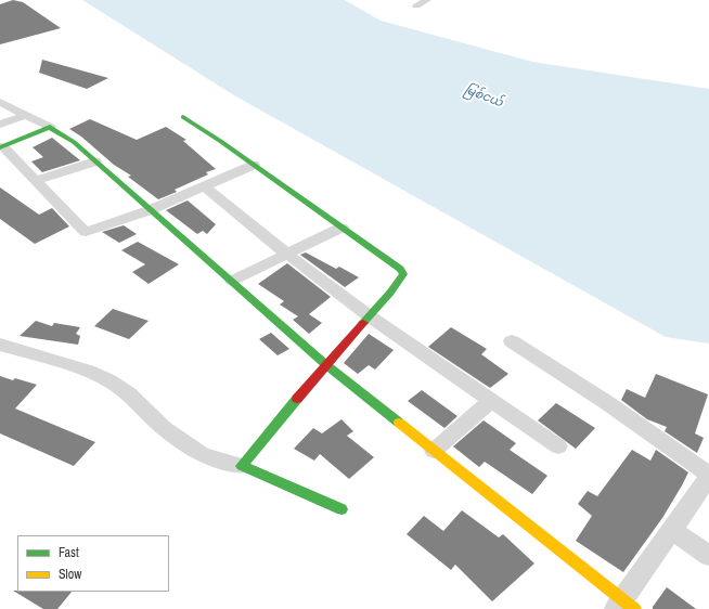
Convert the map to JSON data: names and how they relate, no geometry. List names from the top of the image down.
{
  "water": ["မြစ်ငယ်"],
  "legend": ["Fast", "Slow"]
}
